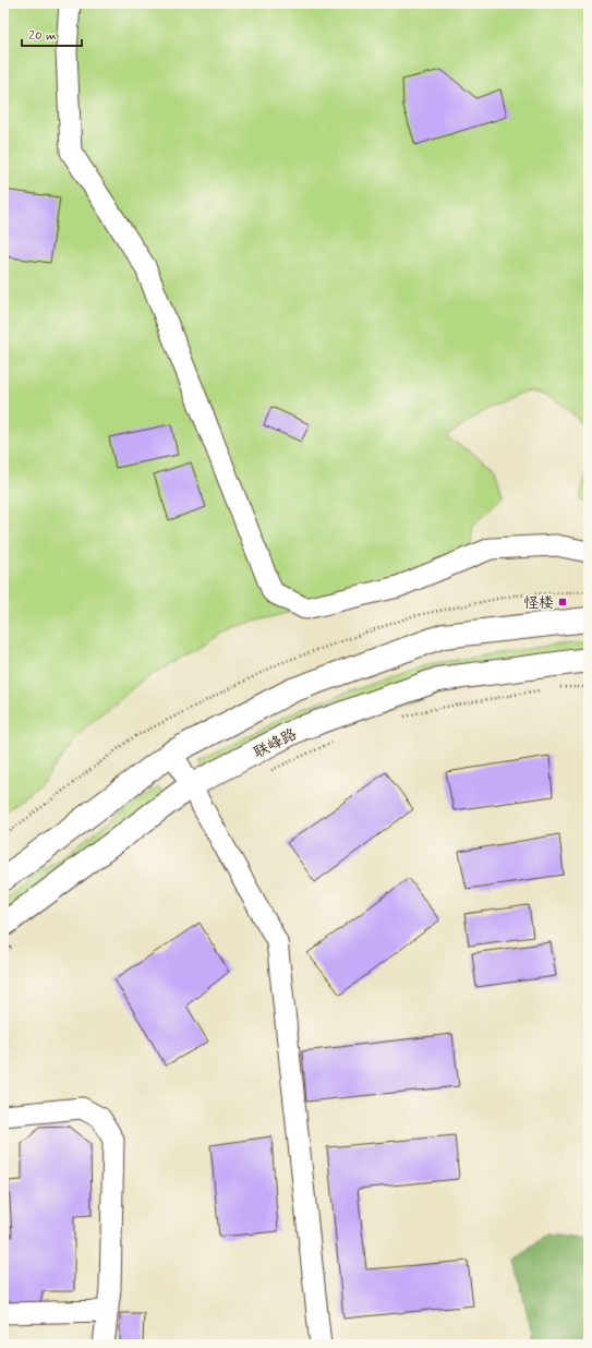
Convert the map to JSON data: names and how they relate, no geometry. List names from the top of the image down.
{
  "streets": {
    "main road": ["联峰路"]
  },
  "places": {
    "transit": ["怪楼"]
  },
  "scale_bar": "20 m"
}
